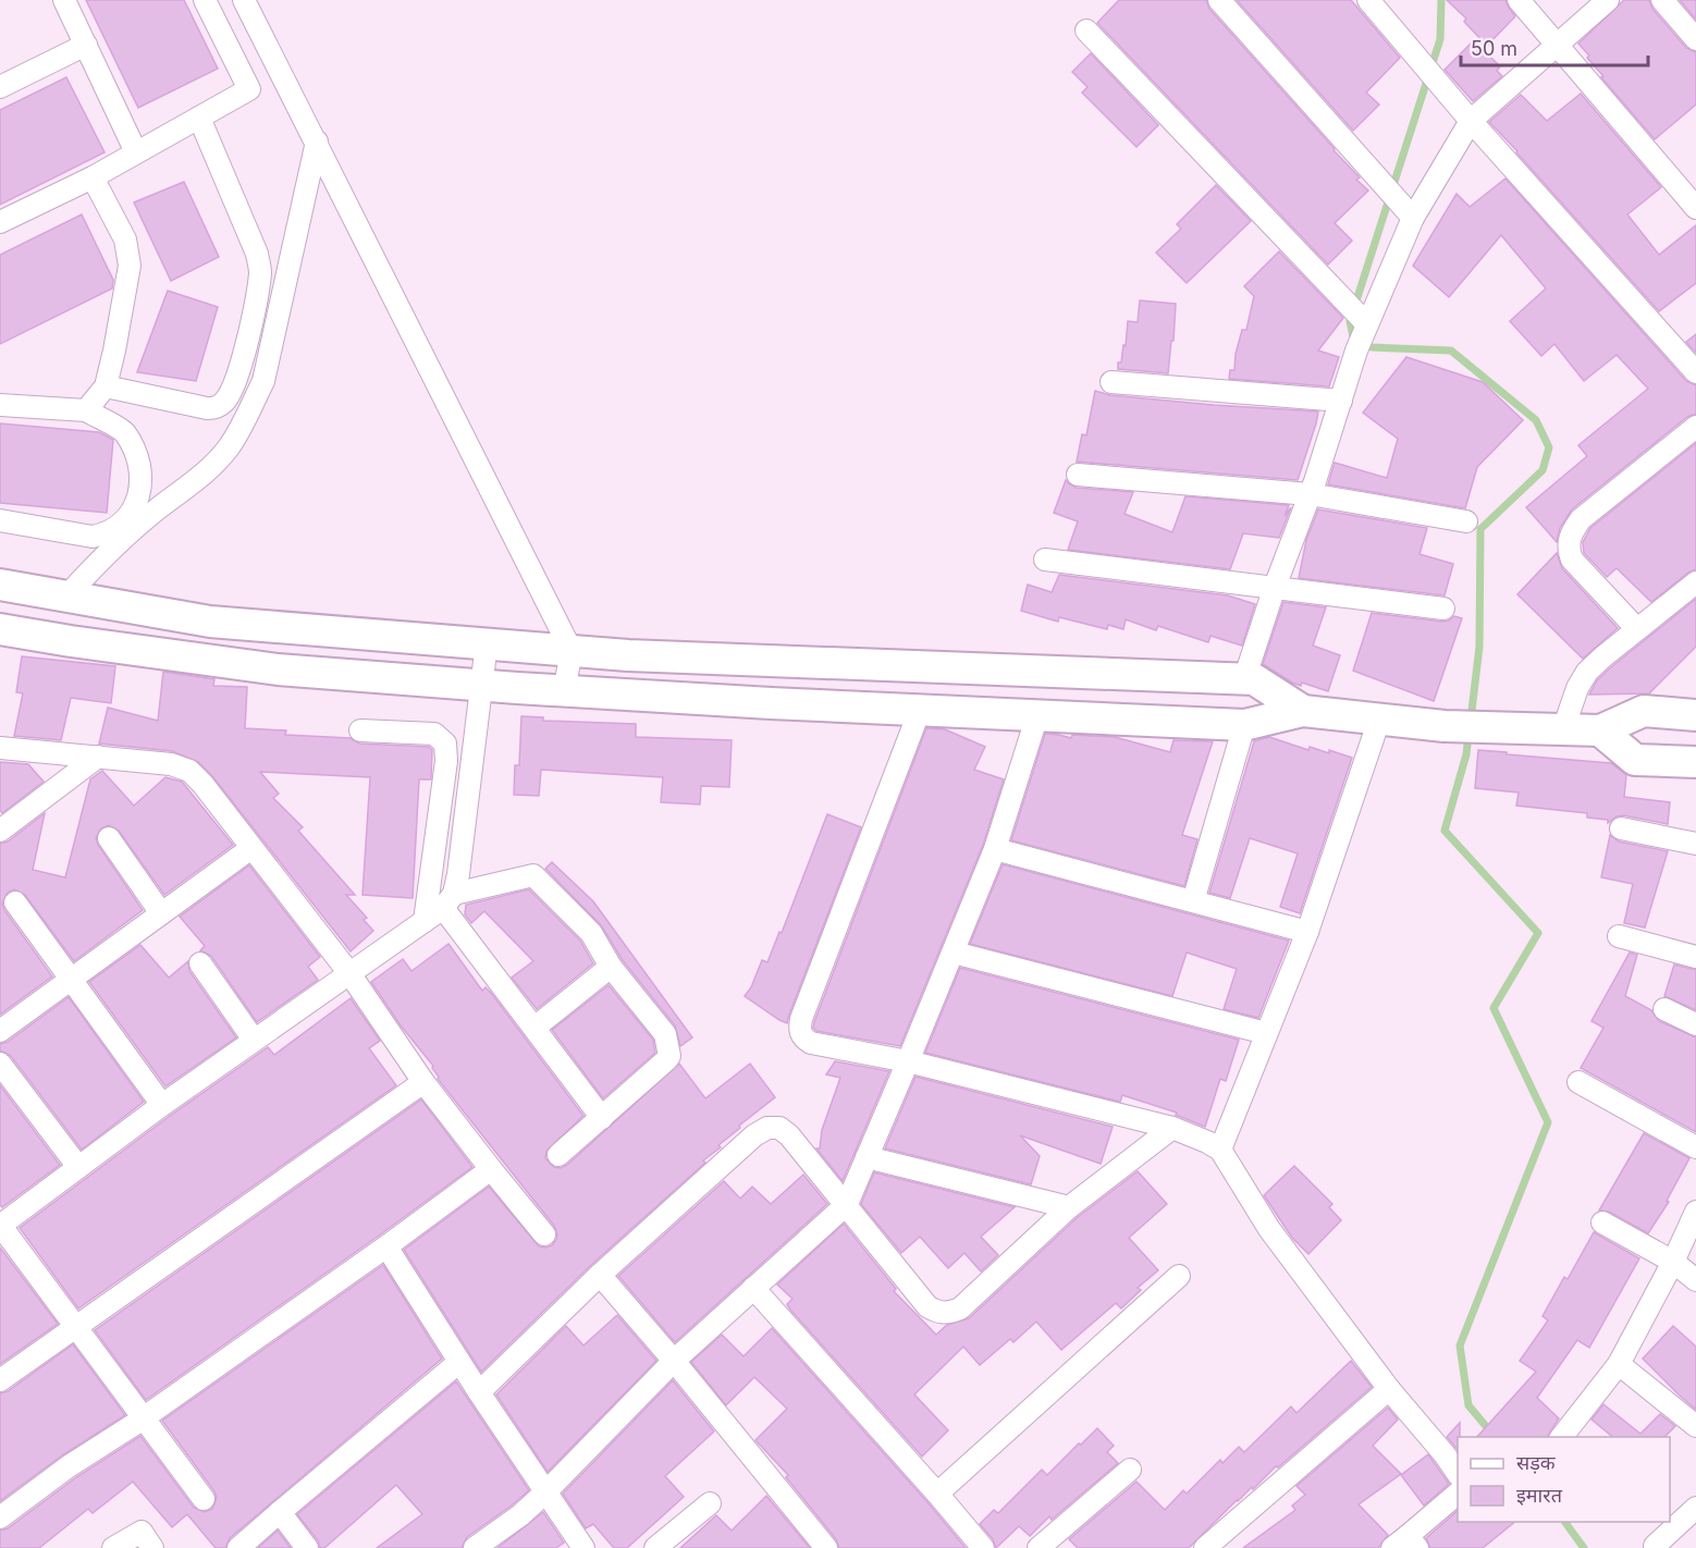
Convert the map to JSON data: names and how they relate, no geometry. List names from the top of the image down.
{
  "legend": ["सड़क", "इमारत"],
  "scale_bar": "50 m"
}
